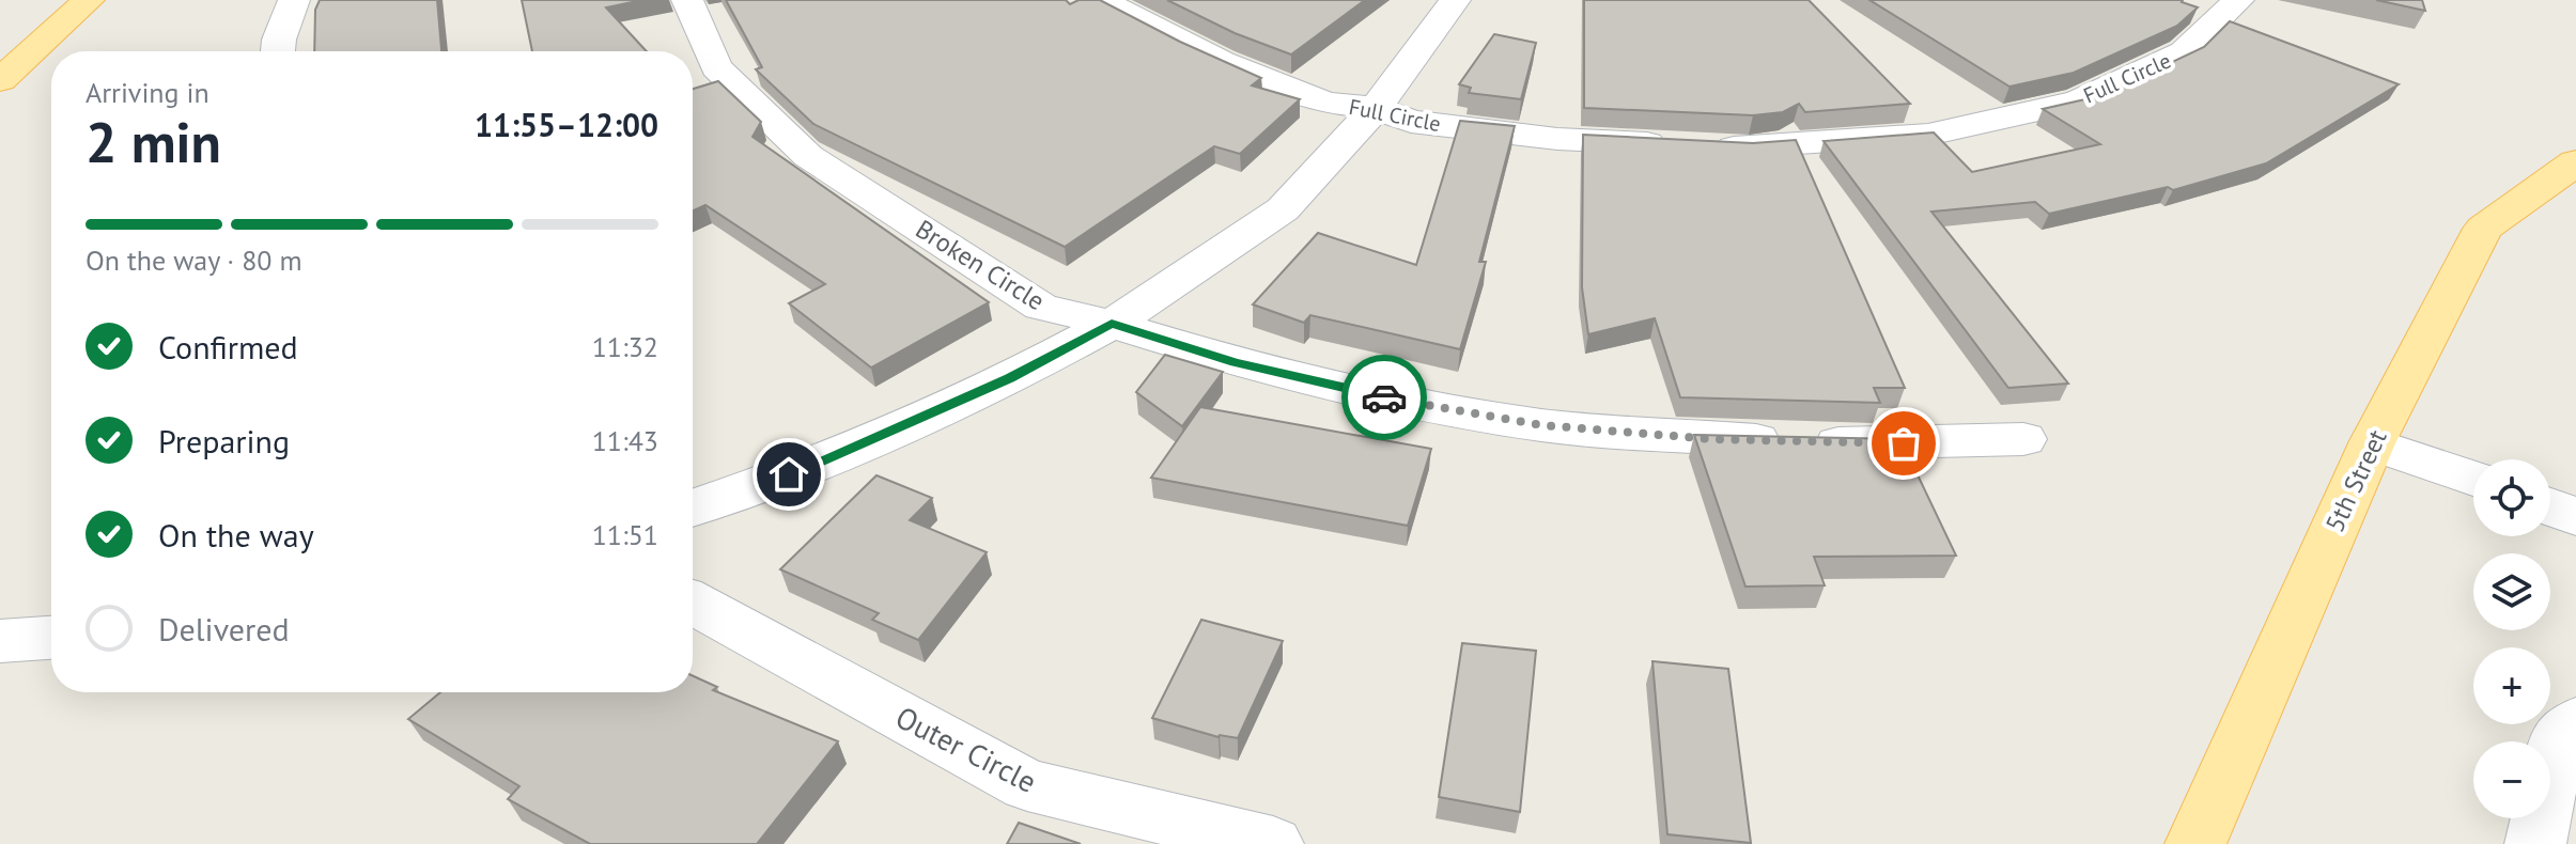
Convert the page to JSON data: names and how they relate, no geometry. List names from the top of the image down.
{
  "streets": {
    "main road": ["5th Street"],
    "street": ["Full Circle", "Broken Circle", "Outer Circle"]
  },
  "page": {
    "heading": ["2 min", "Arriving in", "11:55–12:00"],
    "bar": "On the way · 80 m",
    "list": [
      ["Confirmed", "11:32"],
      ["Preparing", "11:43"],
      ["On the way", "11:51"],
      "Delivered"
    ],
    "map_buttons": ["+", "−"]
  }
}
